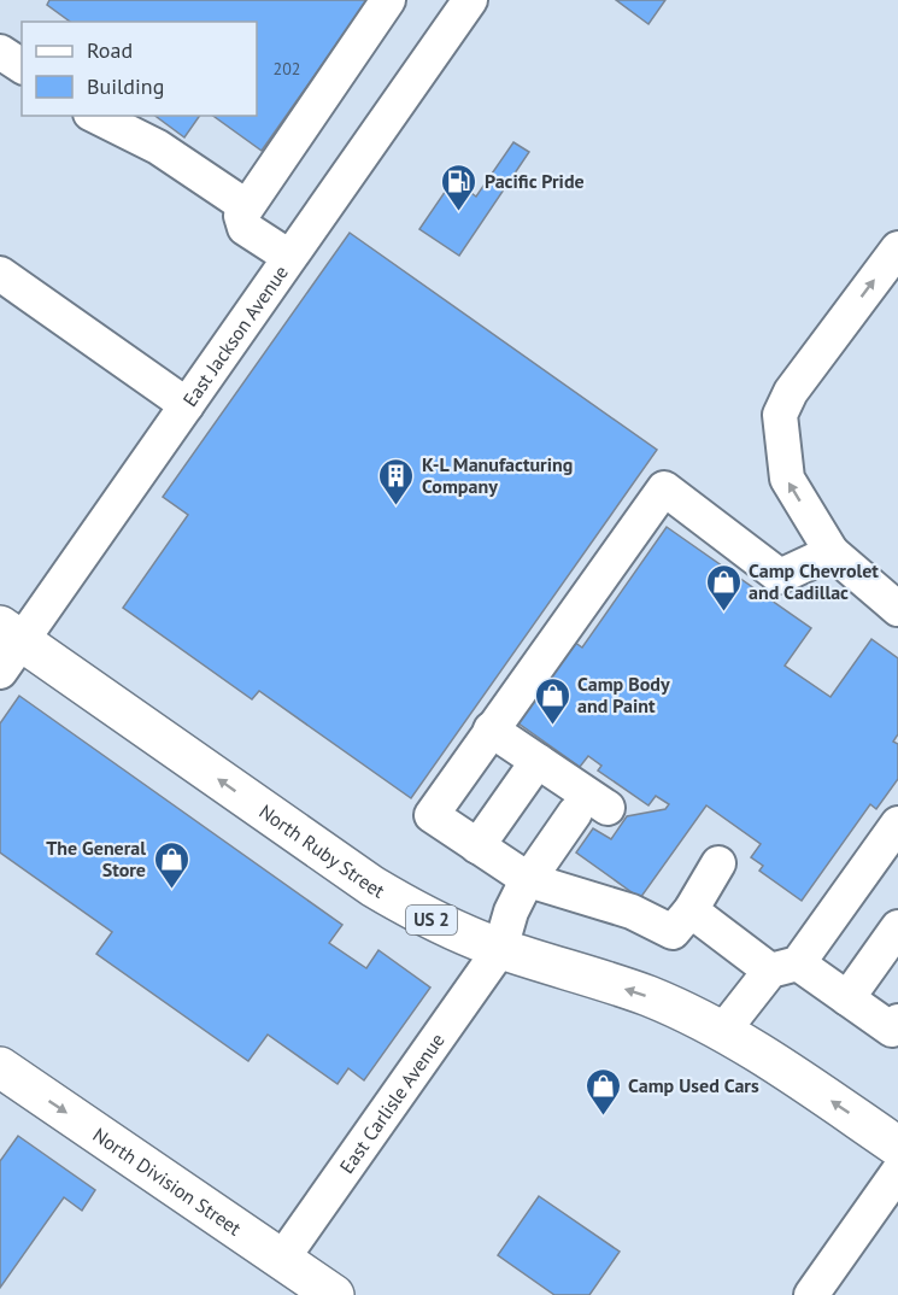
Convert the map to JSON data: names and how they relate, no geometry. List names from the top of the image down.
{
  "streets": {
    "main road": ["North Ruby Street", "US 2", "North Division Street"],
    "street": ["East Jackson Avenue", "East Carlisle Avenue"]
  },
  "crossings": [
    ["East Jackson Avenue", "North Ruby Street"],
    ["North Ruby Street", "East Carlisle Avenue"],
    ["East Carlisle Avenue", "North Division Street"]
  ],
  "one_way": ["North Ruby Street", "North Division Street"],
  "places": {
    "fuel station": ["Pacific Pride"],
    "building": ["K-L Manufacturing Company"],
    "shop": [
      "Camp Chevrolet and Cadillac",
      "Camp Body and Paint",
      "The General Store",
      "Camp Used Cars"
    ]
  },
  "house_numbers": ["202"],
  "legend": ["Road", "Building"]
}
